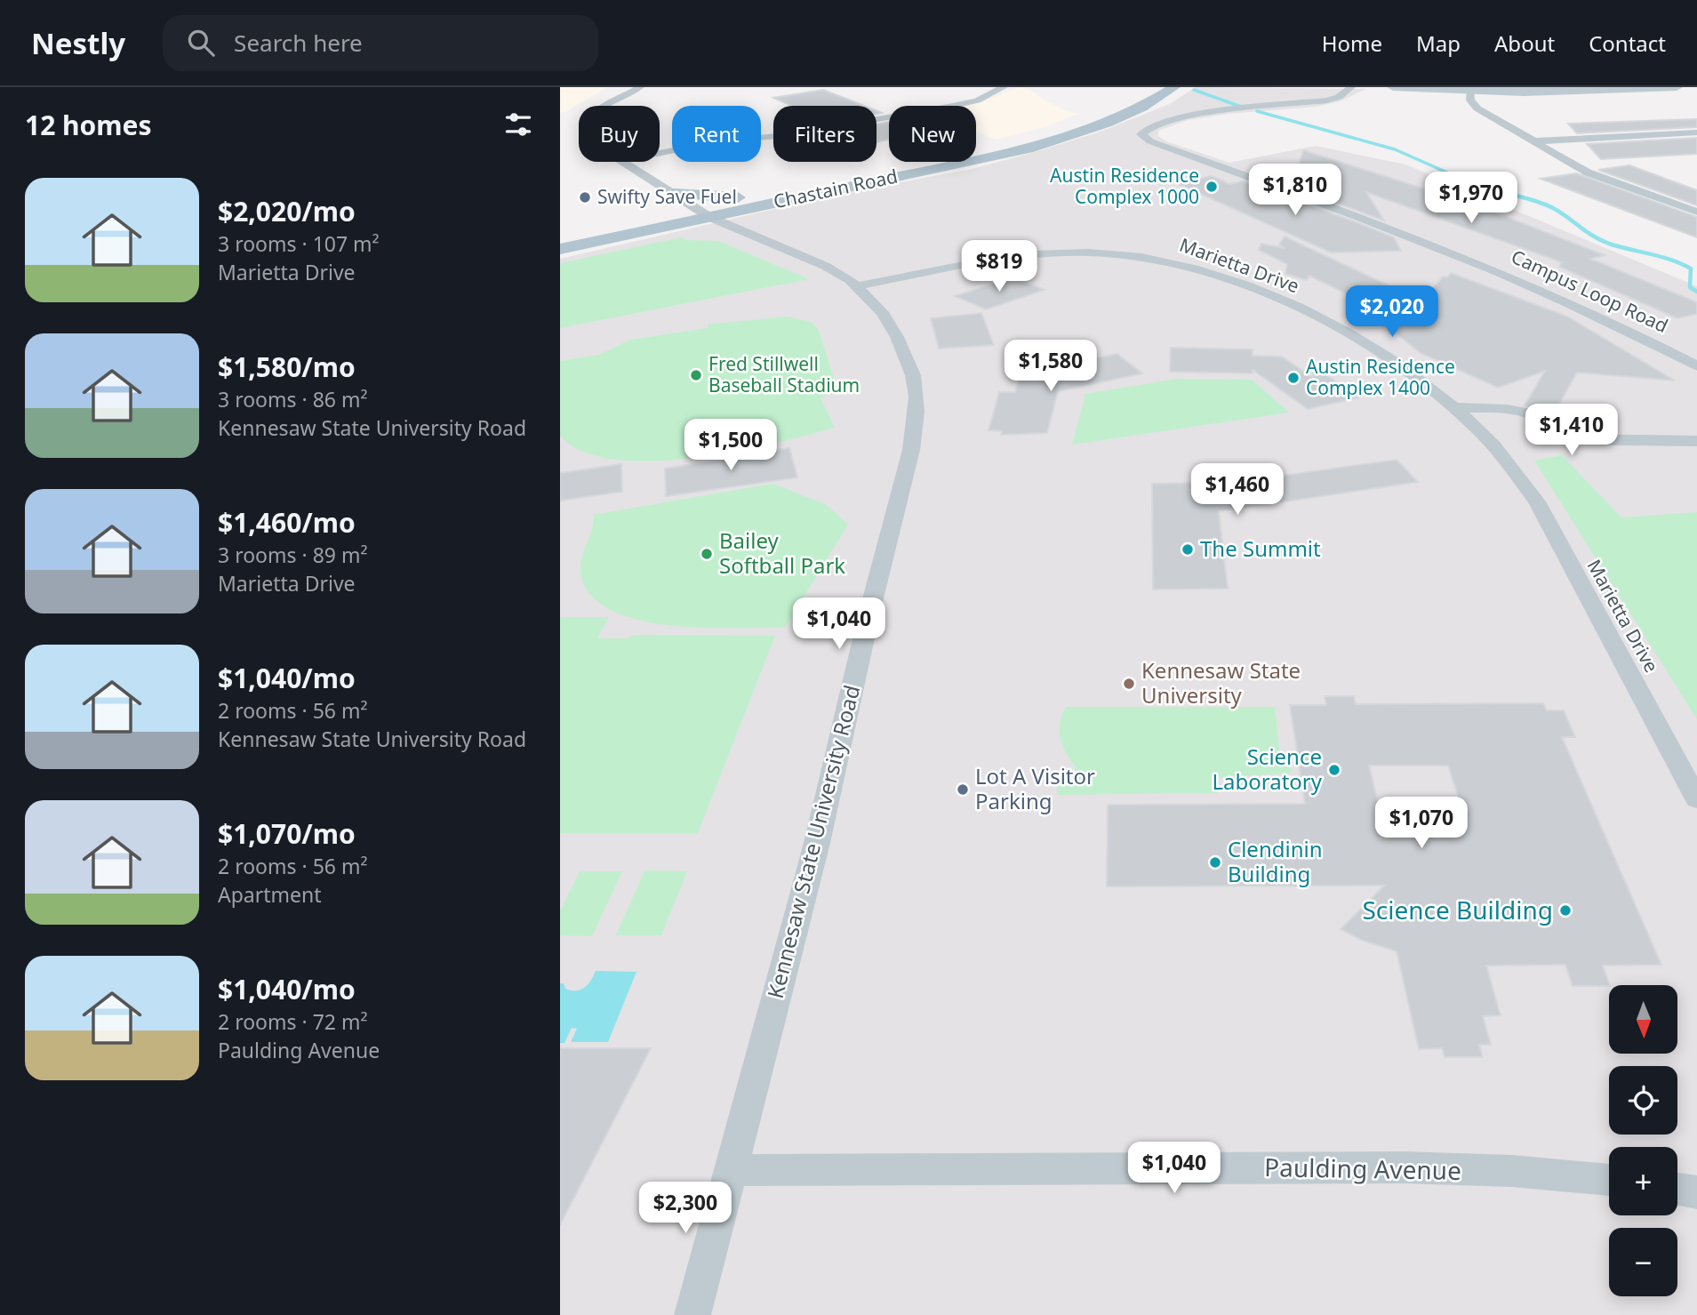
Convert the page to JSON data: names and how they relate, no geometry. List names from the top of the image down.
{
  "streets": {
    "main road": ["Chastain Road"],
    "street": [
      "Marietta Drive",
      "Campus Loop Road",
      "Kennesaw State University Road",
      "Paulding Avenue"
    ]
  },
  "crossings": [
    ["Chastain Road", "Kennesaw State University Road"],
    ["Marietta Drive", "Kennesaw State University Road"],
    ["Kennesaw State University Road", "Paulding Avenue"]
  ],
  "places": [
    "Austin Residence Complex 1000",
    "Swifty Save Fuel",
    "Fred Stillwell Baseball Stadium",
    "Austin Residence Complex 1400",
    "The Summit",
    "Bailey Softball Park",
    "Kennesaw State University",
    "Science Laboratory",
    "Lot A Visitor Parking",
    "Clendinin Building",
    "Science Building"
  ],
  "north": "bottom",
  "page": {
    "header": "Nestly",
    "search": "Search here",
    "nav": [
      "Home",
      "Map",
      "About",
      "Contact"
    ],
    "heading": "12 homes",
    "chip": [
      "Buy",
      "Rent",
      "Filters",
      "New"
    ],
    "list": [
      {
        "name": "$2,020/mo",
        "note": "3 rooms · 107 m² · Marietta Drive"
      },
      {
        "name": "$1,580/mo",
        "note": "3 rooms · 86 m² · Kennesaw State University Road"
      },
      {
        "name": "$1,460/mo",
        "note": "3 rooms · 89 m² · Marietta Drive"
      },
      {
        "name": "$1,040/mo",
        "note": "2 rooms · 56 m² · Kennesaw State University Road"
      },
      {
        "name": "$1,070/mo",
        "note": "2 rooms · 56 m² · Apartment"
      },
      {
        "name": "$1,040/mo",
        "note": "2 rooms · 72 m² · Paulding Avenue"
      }
    ],
    "price": [
      "$1,810",
      "$1,970",
      "$819",
      "$2,020",
      "$1,580",
      "$1,410",
      "$1,500",
      "$1,460",
      "$1,040",
      "$1,070",
      "$1,040",
      "$2,300"
    ],
    "map_buttons": ["+", "−"]
  }
}
